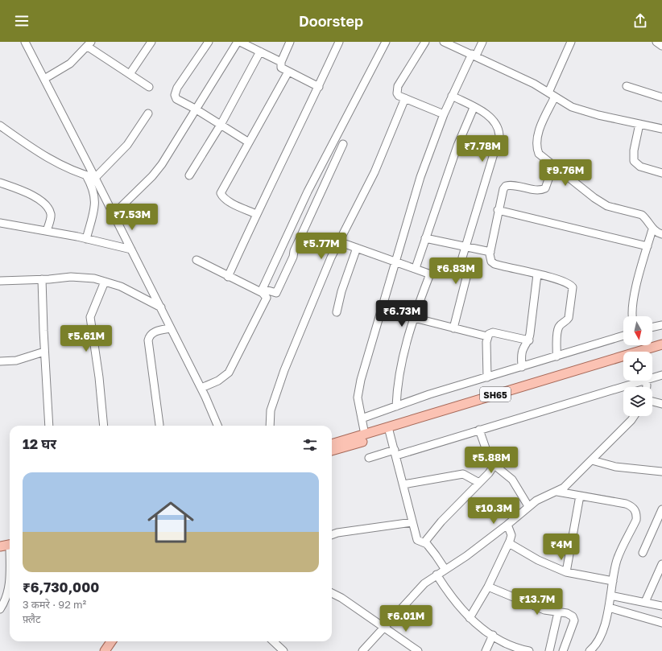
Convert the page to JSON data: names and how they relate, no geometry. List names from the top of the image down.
{
  "streets": {
    "main road": ["SH65"]
  },
  "north": "bottom",
  "page": {
    "header": "Doorstep",
    "price": [
      "₹7.78M",
      "₹9.76M",
      "₹7.53M",
      "₹5.77M",
      "₹6.83M",
      "₹6.73M",
      "₹5.61M",
      "₹5.88M",
      "₹10.3M",
      "₹4M",
      "₹13.7M",
      "₹6.01M"
    ],
    "heading": "12 घर",
    "list": [
      {
        "name": "₹6,730,000",
        "note": "3 कमरे · 92 m² · फ़्लैट"
      }
    ]
  }
}
